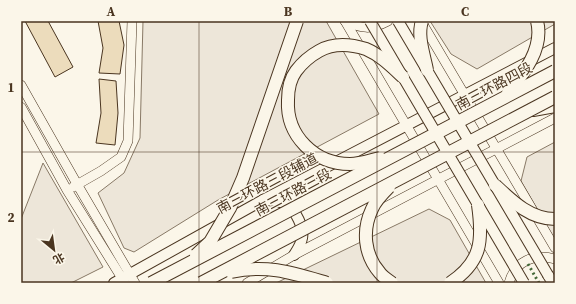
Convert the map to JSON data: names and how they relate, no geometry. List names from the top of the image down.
{
  "streets": {
    "highway": ["南三环路四段", "南三环路三段"],
    "main road": ["南三环路三段辅道"]
  },
  "crossings": [
    ["南三环路四段", "南三环路三段"]
  ],
  "north": "bottom right",
  "grid": {
    "columns": ["A", "B", "C"],
    "rows": ["1", "2"]
  }
}
